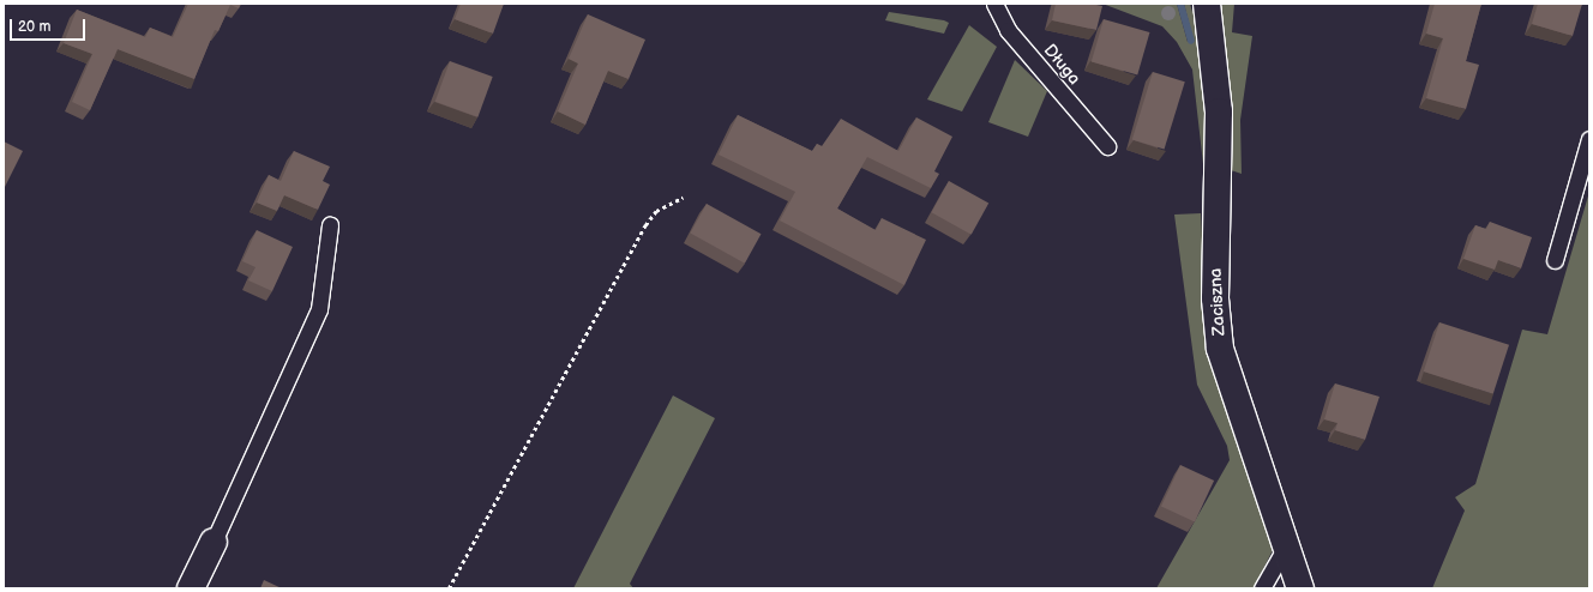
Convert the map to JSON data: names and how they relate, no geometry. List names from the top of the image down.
{
  "streets": {
    "street": ["Zaciszna"],
    "lane": ["Długa"]
  },
  "scale_bar": "20 m"
}
